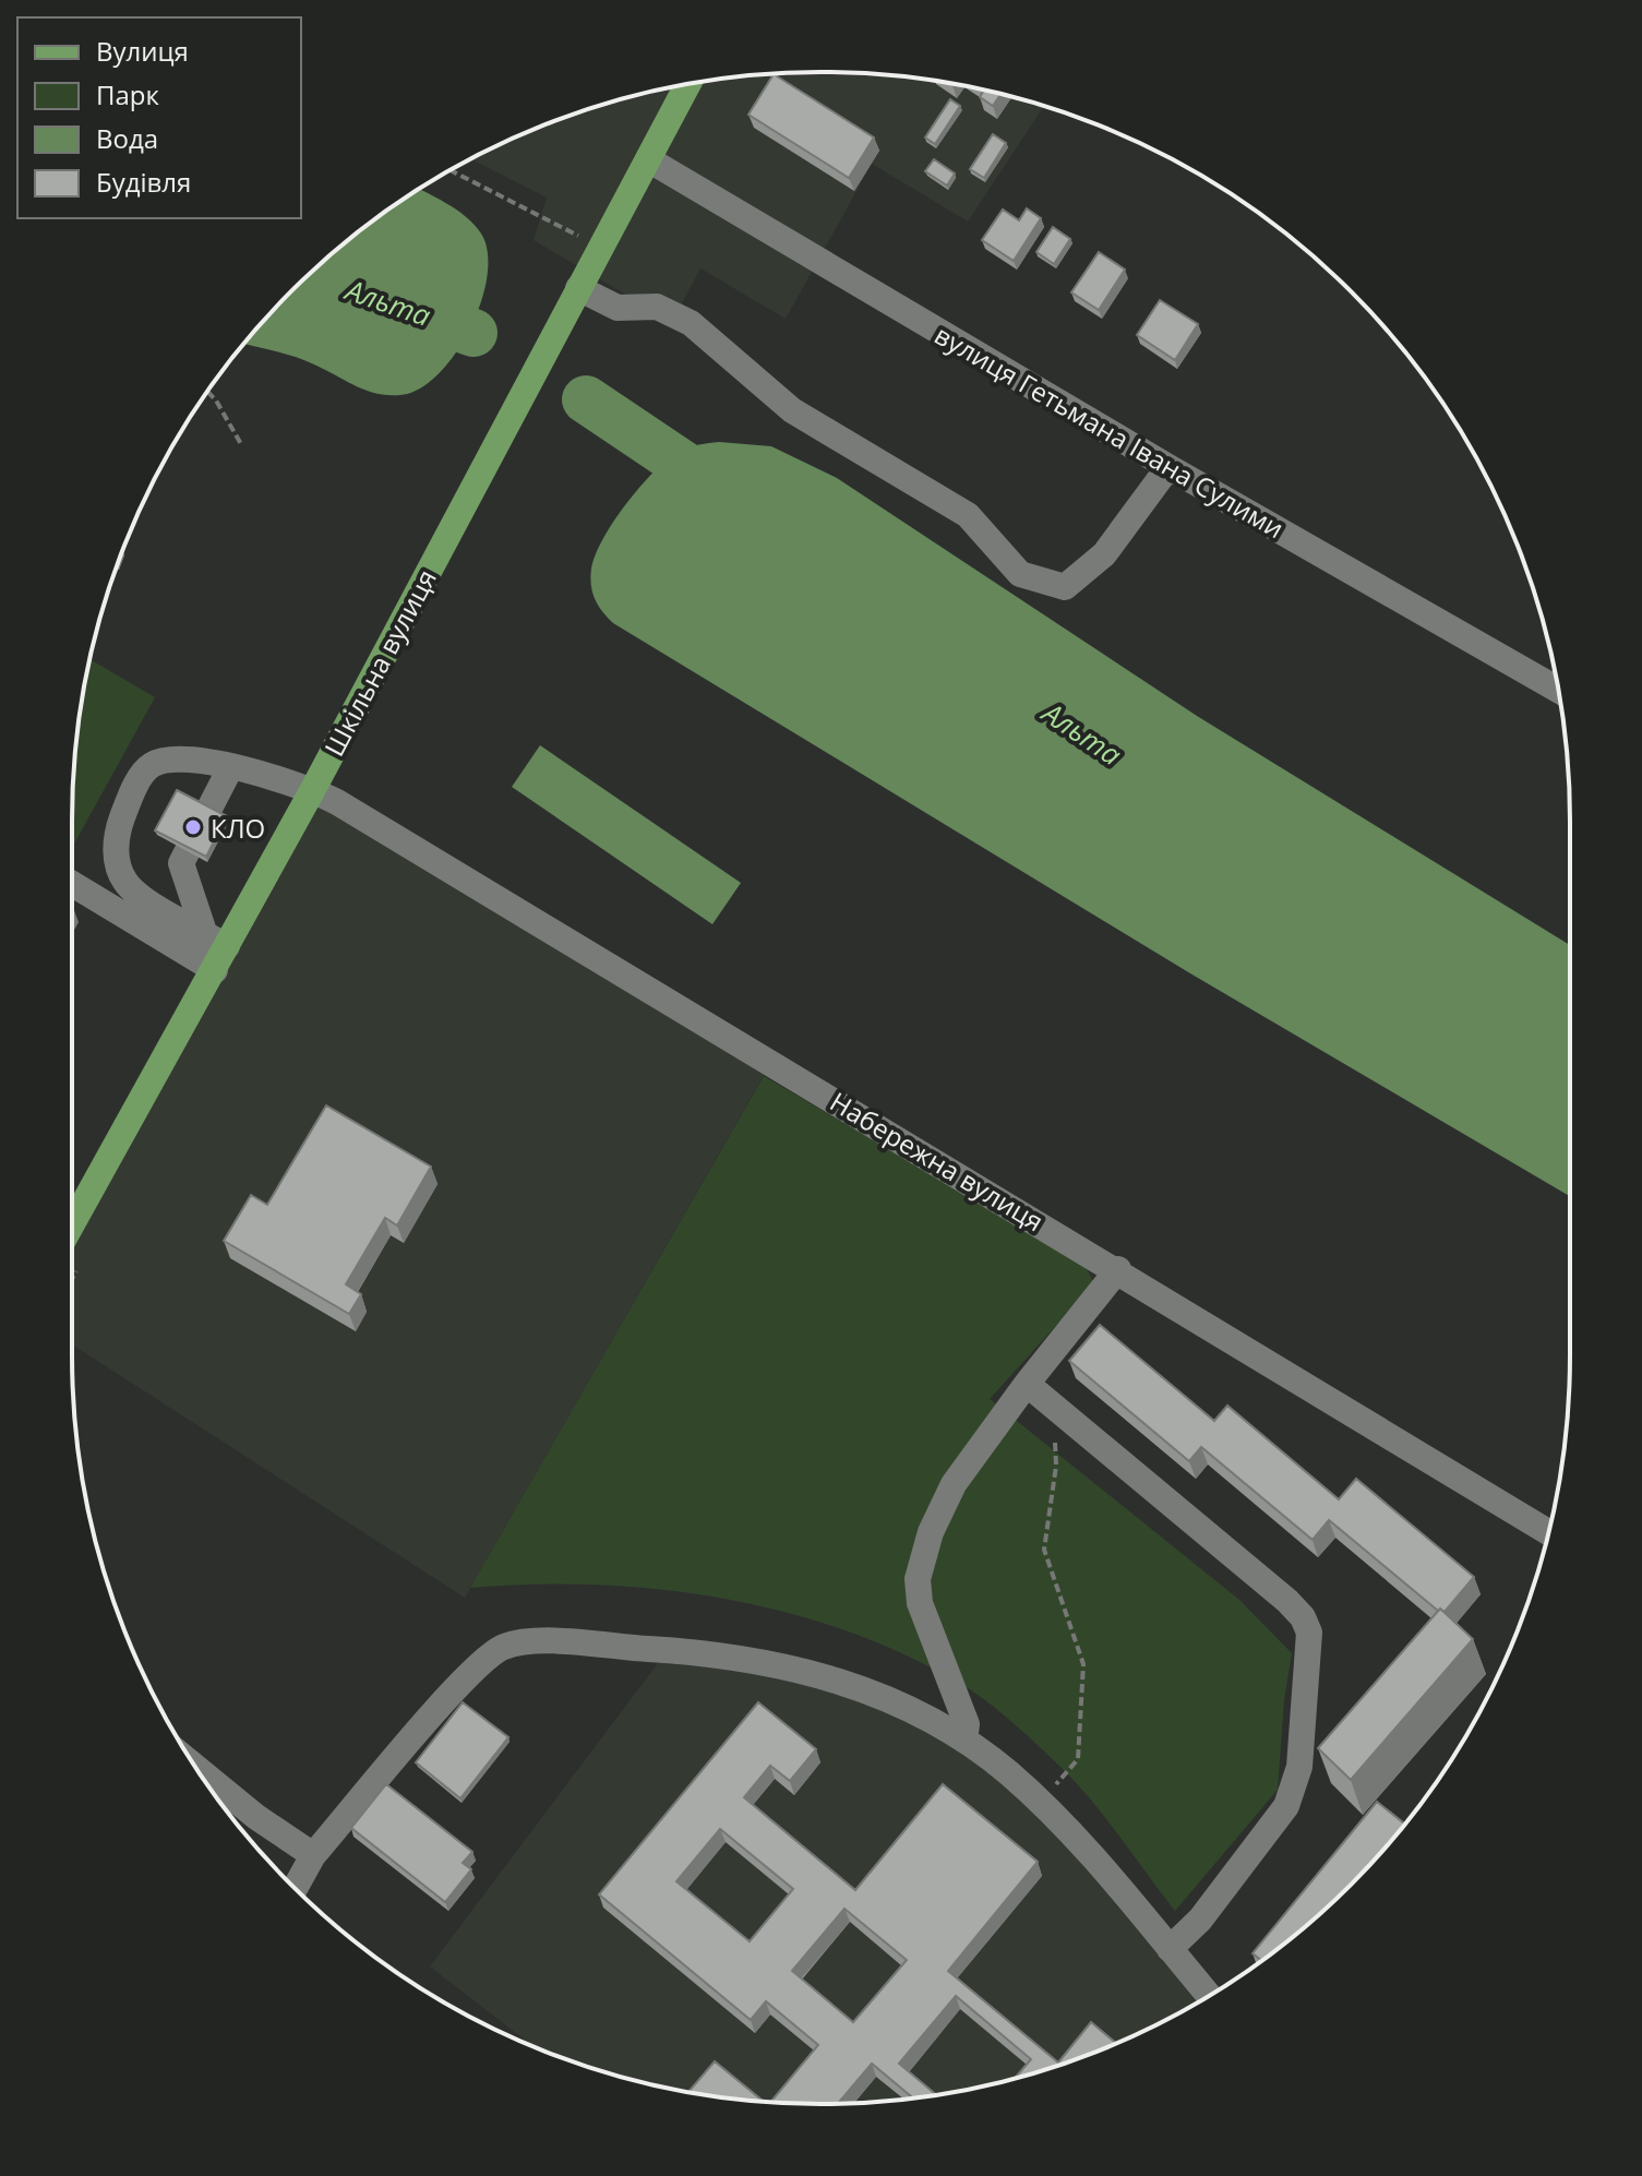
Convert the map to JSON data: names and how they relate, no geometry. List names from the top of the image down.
{
  "streets": {
    "main road": ["Шкільна вулиця"],
    "street": ["вулиця Гетьмана Івана Сулими", "Набережна вулиця"]
  },
  "crossings": [
    ["вулиця Гетьмана Івана Сулими", "Шкільна вулиця"],
    ["Шкільна вулиця", "Набережна вулиця"]
  ],
  "water": ["Альта"],
  "places": ["КЛО"],
  "legend": [
    "Вулиця",
    "Парк",
    "Вода",
    "Будівля"
  ]
}
